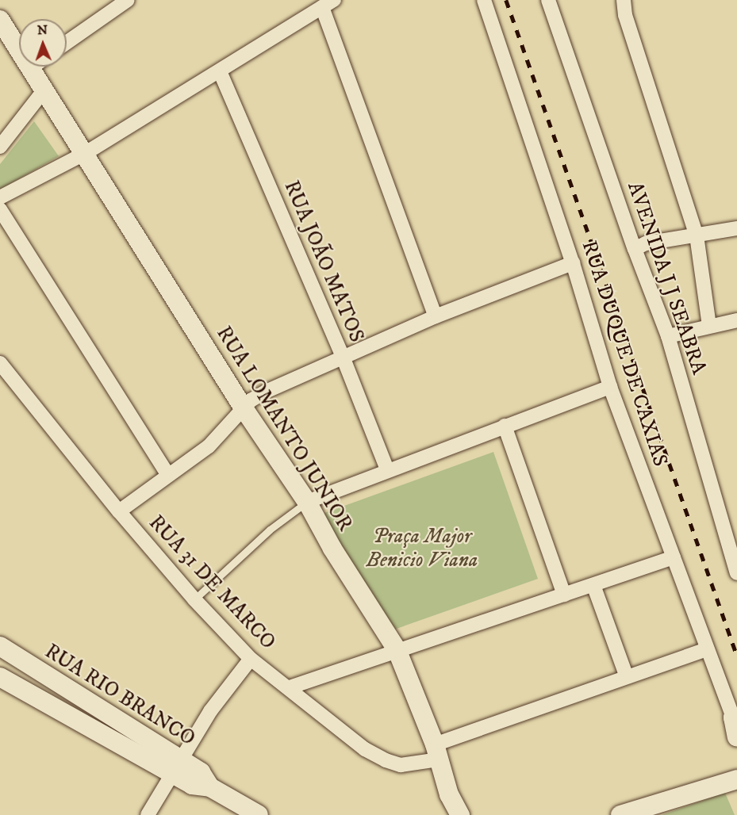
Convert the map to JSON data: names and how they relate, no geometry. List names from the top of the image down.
{
  "streets": {
    "street": [
      "RUA JOÃO MATOS",
      "AVENIDA J J SEABRA",
      "RUA DUQUE DE CAXIAS",
      "RUA LOMANTO JUNIOR",
      "RUA 31 DE MARCO",
      "RUA RIO BRANCO"
    ]
  },
  "crossings": [
    ["RUA DUQUE DE CAXIAS", "RUA 31 DE MARCO"],
    ["RUA LOMANTO JUNIOR", "RUA 31 DE MARCO"]
  ],
  "parks": ["Praça Major Benicio Viana"],
  "north": "top"
}
